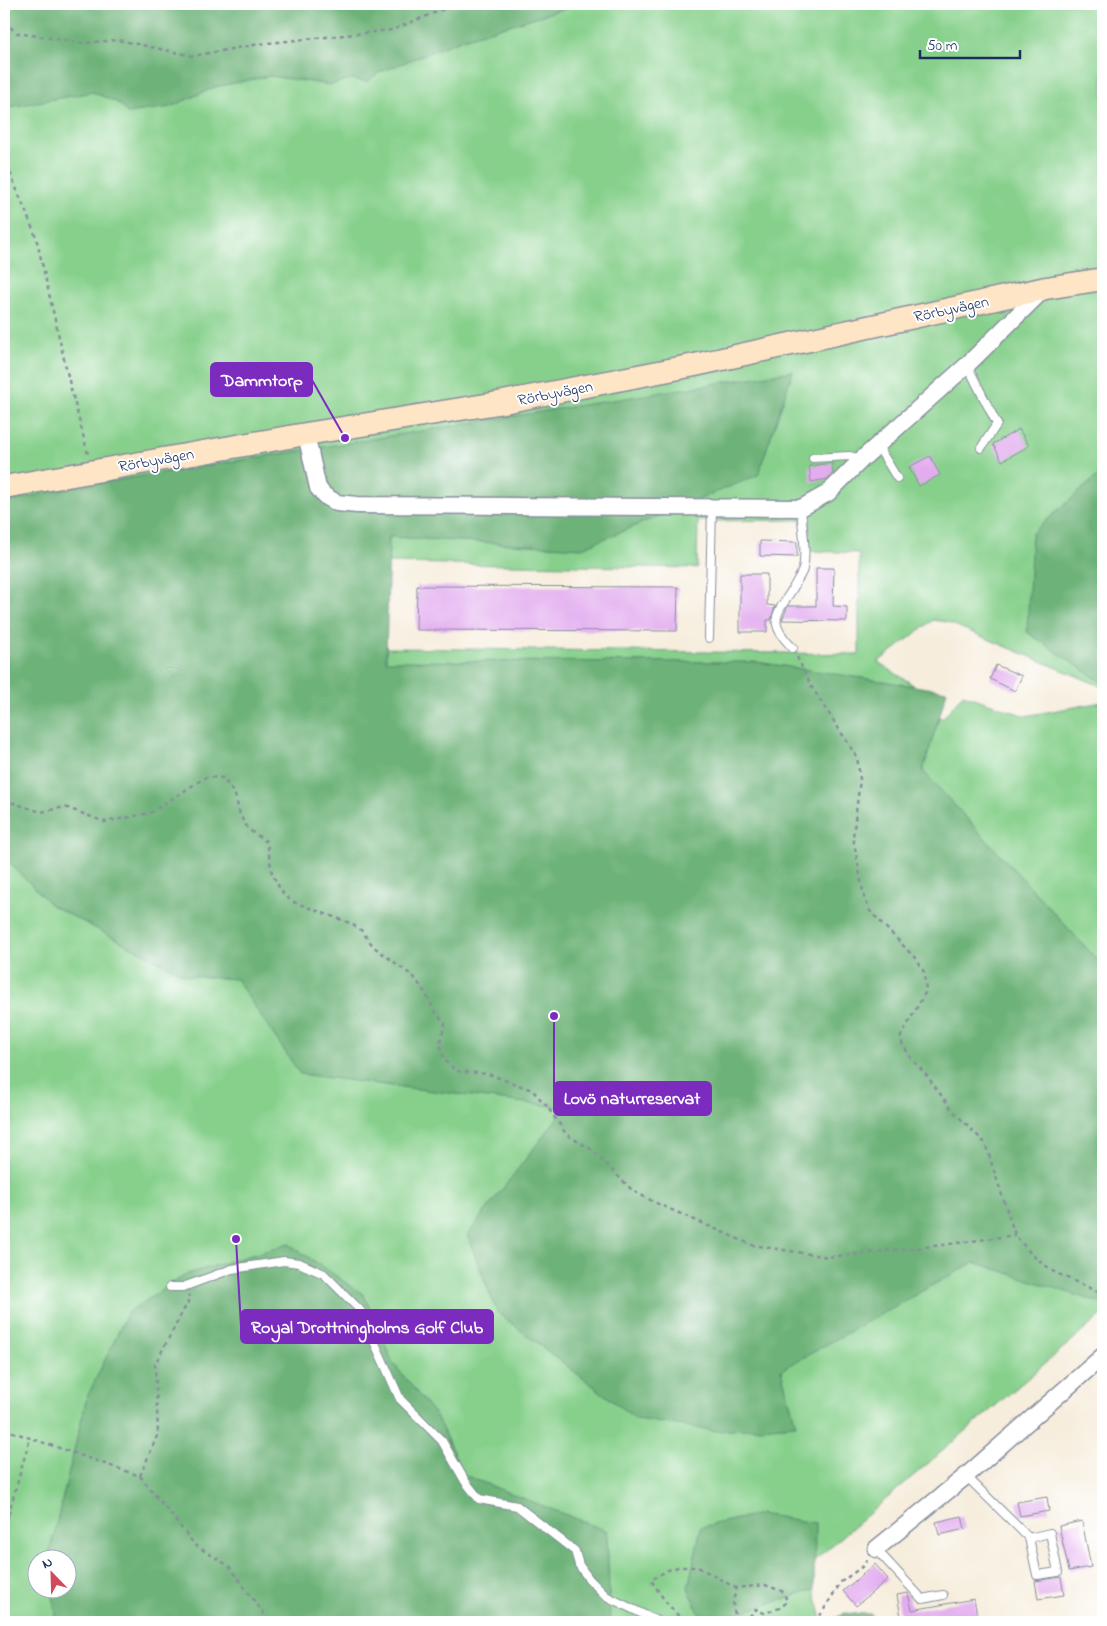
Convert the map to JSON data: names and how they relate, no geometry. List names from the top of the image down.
{
  "streets": {
    "street": ["Rörbyvägen"]
  },
  "places": ["Dammtorp", "Lovö naturreservat", "Royal Drottningholms Golf Club"],
  "scale_bar": "50 m",
  "north": "top left"
}
